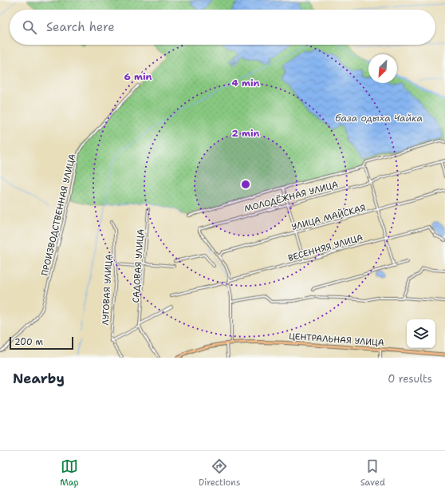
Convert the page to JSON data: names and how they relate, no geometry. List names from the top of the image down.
{
  "streets": {
    "main road": ["ЦЕНТРАЛЬНАЯ УЛИЦА"],
    "street": [
      "МОЛОДЁЖНАЯ УЛИЦА",
      "ПРОИЗВОДСТВЕННАЯ УЛИЦА",
      "УЛИЦА МАЙСКАЯ",
      "ВЕСЕННЯЯ УЛИЦА",
      "САДОВАЯ УЛИЦА",
      "ЛУГОВАЯ УЛИЦА"
    ]
  },
  "crossings": [
    ["МОЛОДЁЖНАЯ УЛИЦА", "УЛИЦА МАЙСКАЯ"],
    ["МОЛОДЁЖНАЯ УЛИЦА", "ВЕСЕННЯЯ УЛИЦА"]
  ],
  "water": ["база одыха Чайка"],
  "scale_bar": "200 m",
  "north": "bottom left",
  "page": {
    "search": "Search here",
    "scale": "200 m",
    "heading": ["Nearby", "0 results"],
    "nav": ["Map", "Directions", "Saved"]
  },
  "rings": ["6 min", "4 min", "2 min"]
}
